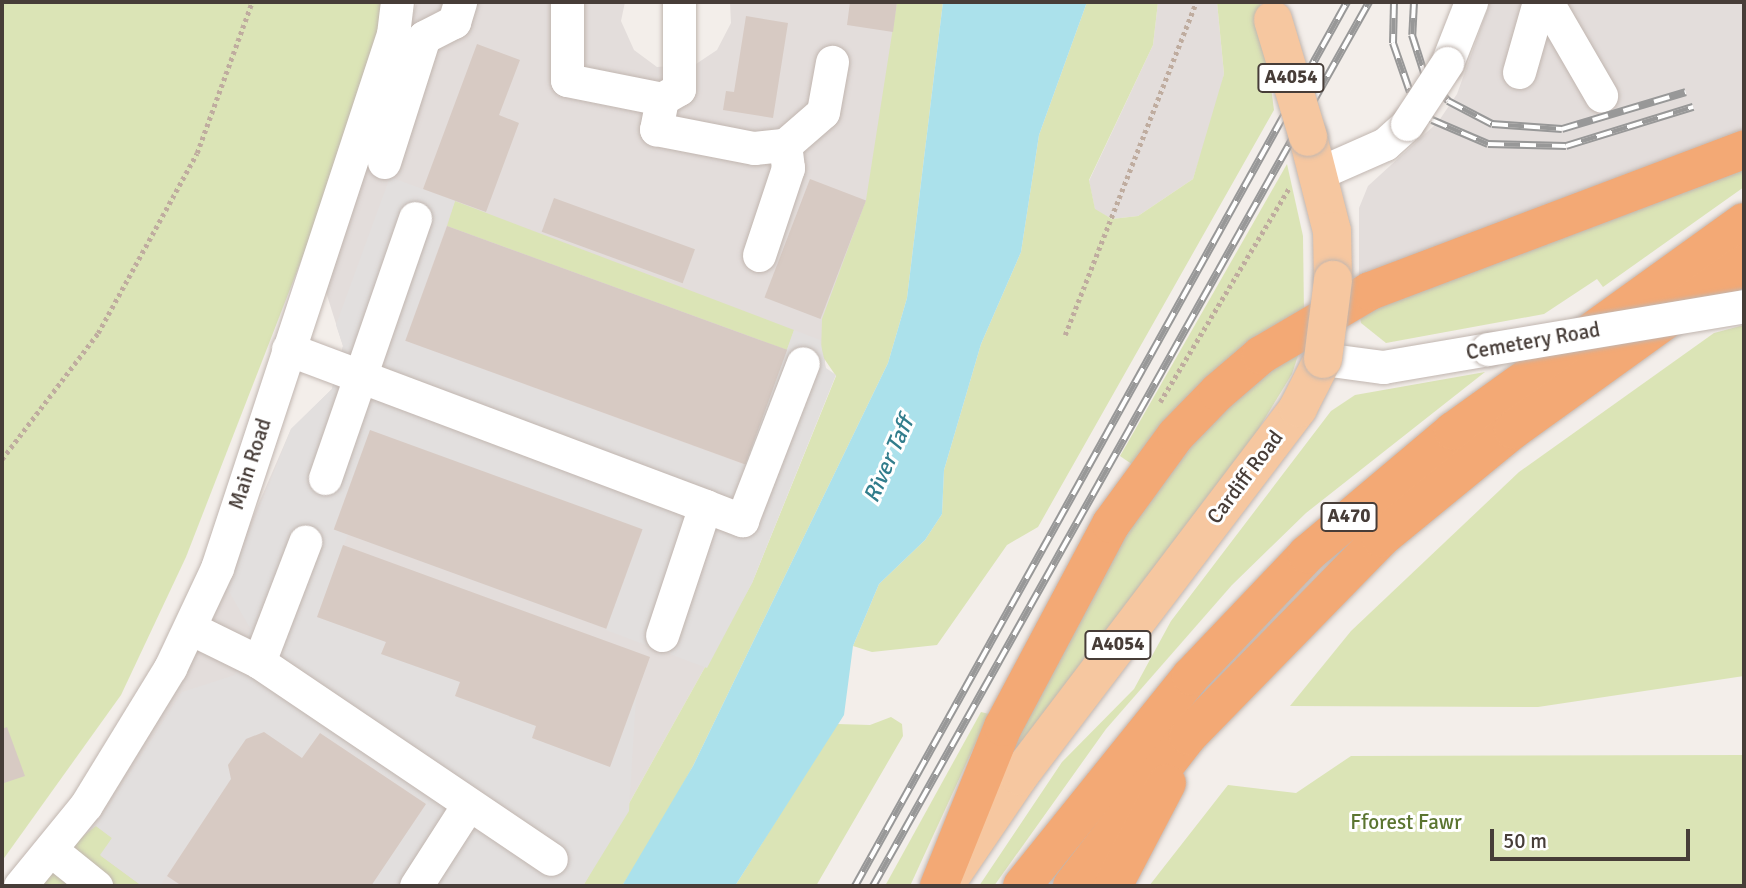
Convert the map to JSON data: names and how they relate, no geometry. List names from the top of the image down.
{
  "streets": {
    "highway": ["A470"],
    "main road": ["A4054", "Cardiff Road"],
    "street": ["Cemetery Road", "Main Road"]
  },
  "crossings": [
    ["Cemetery Road", "Cardiff Road"]
  ],
  "water": ["River Taff"],
  "parks": ["Fforest Fawr"],
  "scale_bar": "50 m"
}
